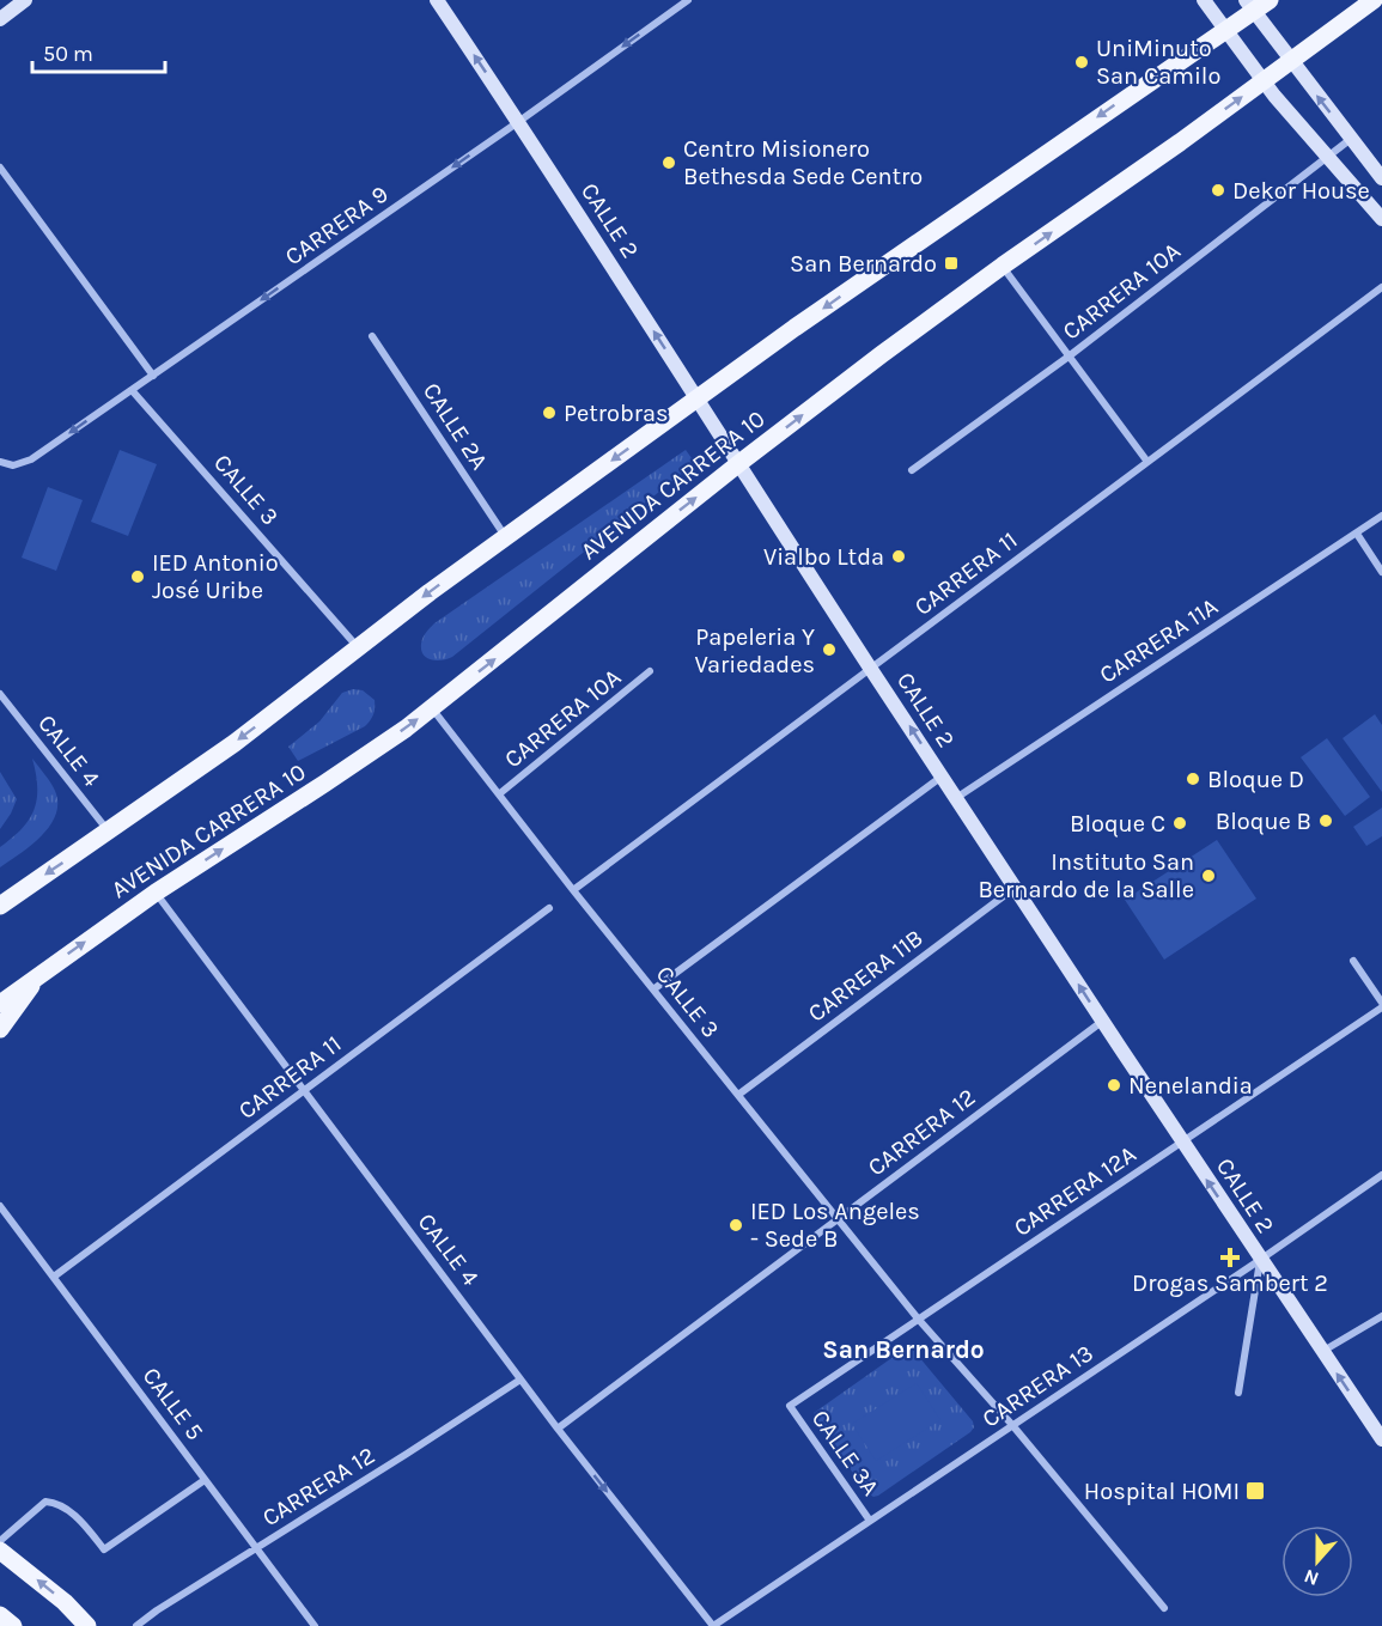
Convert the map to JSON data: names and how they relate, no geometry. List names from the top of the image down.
{
  "streets": {
    "main road": ["AVENIDA CARRERA 10"],
    "street": [
      "CALLE 2",
      "CARRERA 9",
      "CARRERA 10A",
      "CALLE 2A",
      "CALLE 3",
      "CARRERA 11",
      "CARRERA 11A",
      "CALLE 4",
      "CARRERA 11B",
      "CARRERA 12",
      "CARRERA 12A",
      "CARRERA 13",
      "CALLE 5",
      "CALLE 3A"
    ]
  },
  "crossings": [
    ["CALLE 2", "CARRERA 9"],
    ["CALLE 2", "AVENIDA CARRERA 10"],
    ["CALLE 2", "CARRERA 11"],
    ["CALLE 2", "CARRERA 11A"],
    ["CALLE 2", "CARRERA 11B"],
    ["CALLE 2", "CARRERA 12"],
    ["CALLE 2", "CARRERA 12A"],
    ["CALLE 2", "CARRERA 13"],
    ["CARRERA 9", "CALLE 3"],
    ["CARRERA 10A", "CALLE 3"],
    ["AVENIDA CARRERA 10", "CALLE 3"],
    ["AVENIDA CARRERA 10", "CALLE 4"],
    ["CALLE 3", "CARRERA 11"],
    ["CALLE 3", "CARRERA 11B"],
    ["CALLE 3", "CARRERA 12"],
    ["CALLE 3", "CARRERA 12A"],
    ["CALLE 3", "CARRERA 13"],
    ["CARRERA 11", "CALLE 4"],
    ["CARRERA 11", "CALLE 5"],
    ["CALLE 4", "CARRERA 12"],
    ["CALLE 4", "CARRERA 13"],
    ["CARRERA 12", "CALLE 5"],
    ["CARRERA 12A", "CALLE 3A"],
    ["CARRERA 13", "CALLE 3A"]
  ],
  "one_way": ["CALLE 2", "CARRERA 9"],
  "districts": ["San Bernardo"],
  "places": {
    "other": [
      "UniMinuto San Camilo",
      "Centro Misionero Bethesda Sede Centro",
      "Dekor House",
      "Petrobras",
      "Vialbo Ltda",
      "IED Antonio José Uribe",
      "Papeleria Y Variedades",
      "Bloque D",
      "Bloque B",
      "Bloque C",
      "Instituto San Bernardo de la Salle",
      "Nenelandia",
      "IED Los Angeles - Sede B"
    ],
    "transit": ["San Bernardo", "Hospital HOMI"],
    "health": ["Drogas Sambert 2"]
  },
  "scale_bar": "50 m",
  "north": "bottom"
}
